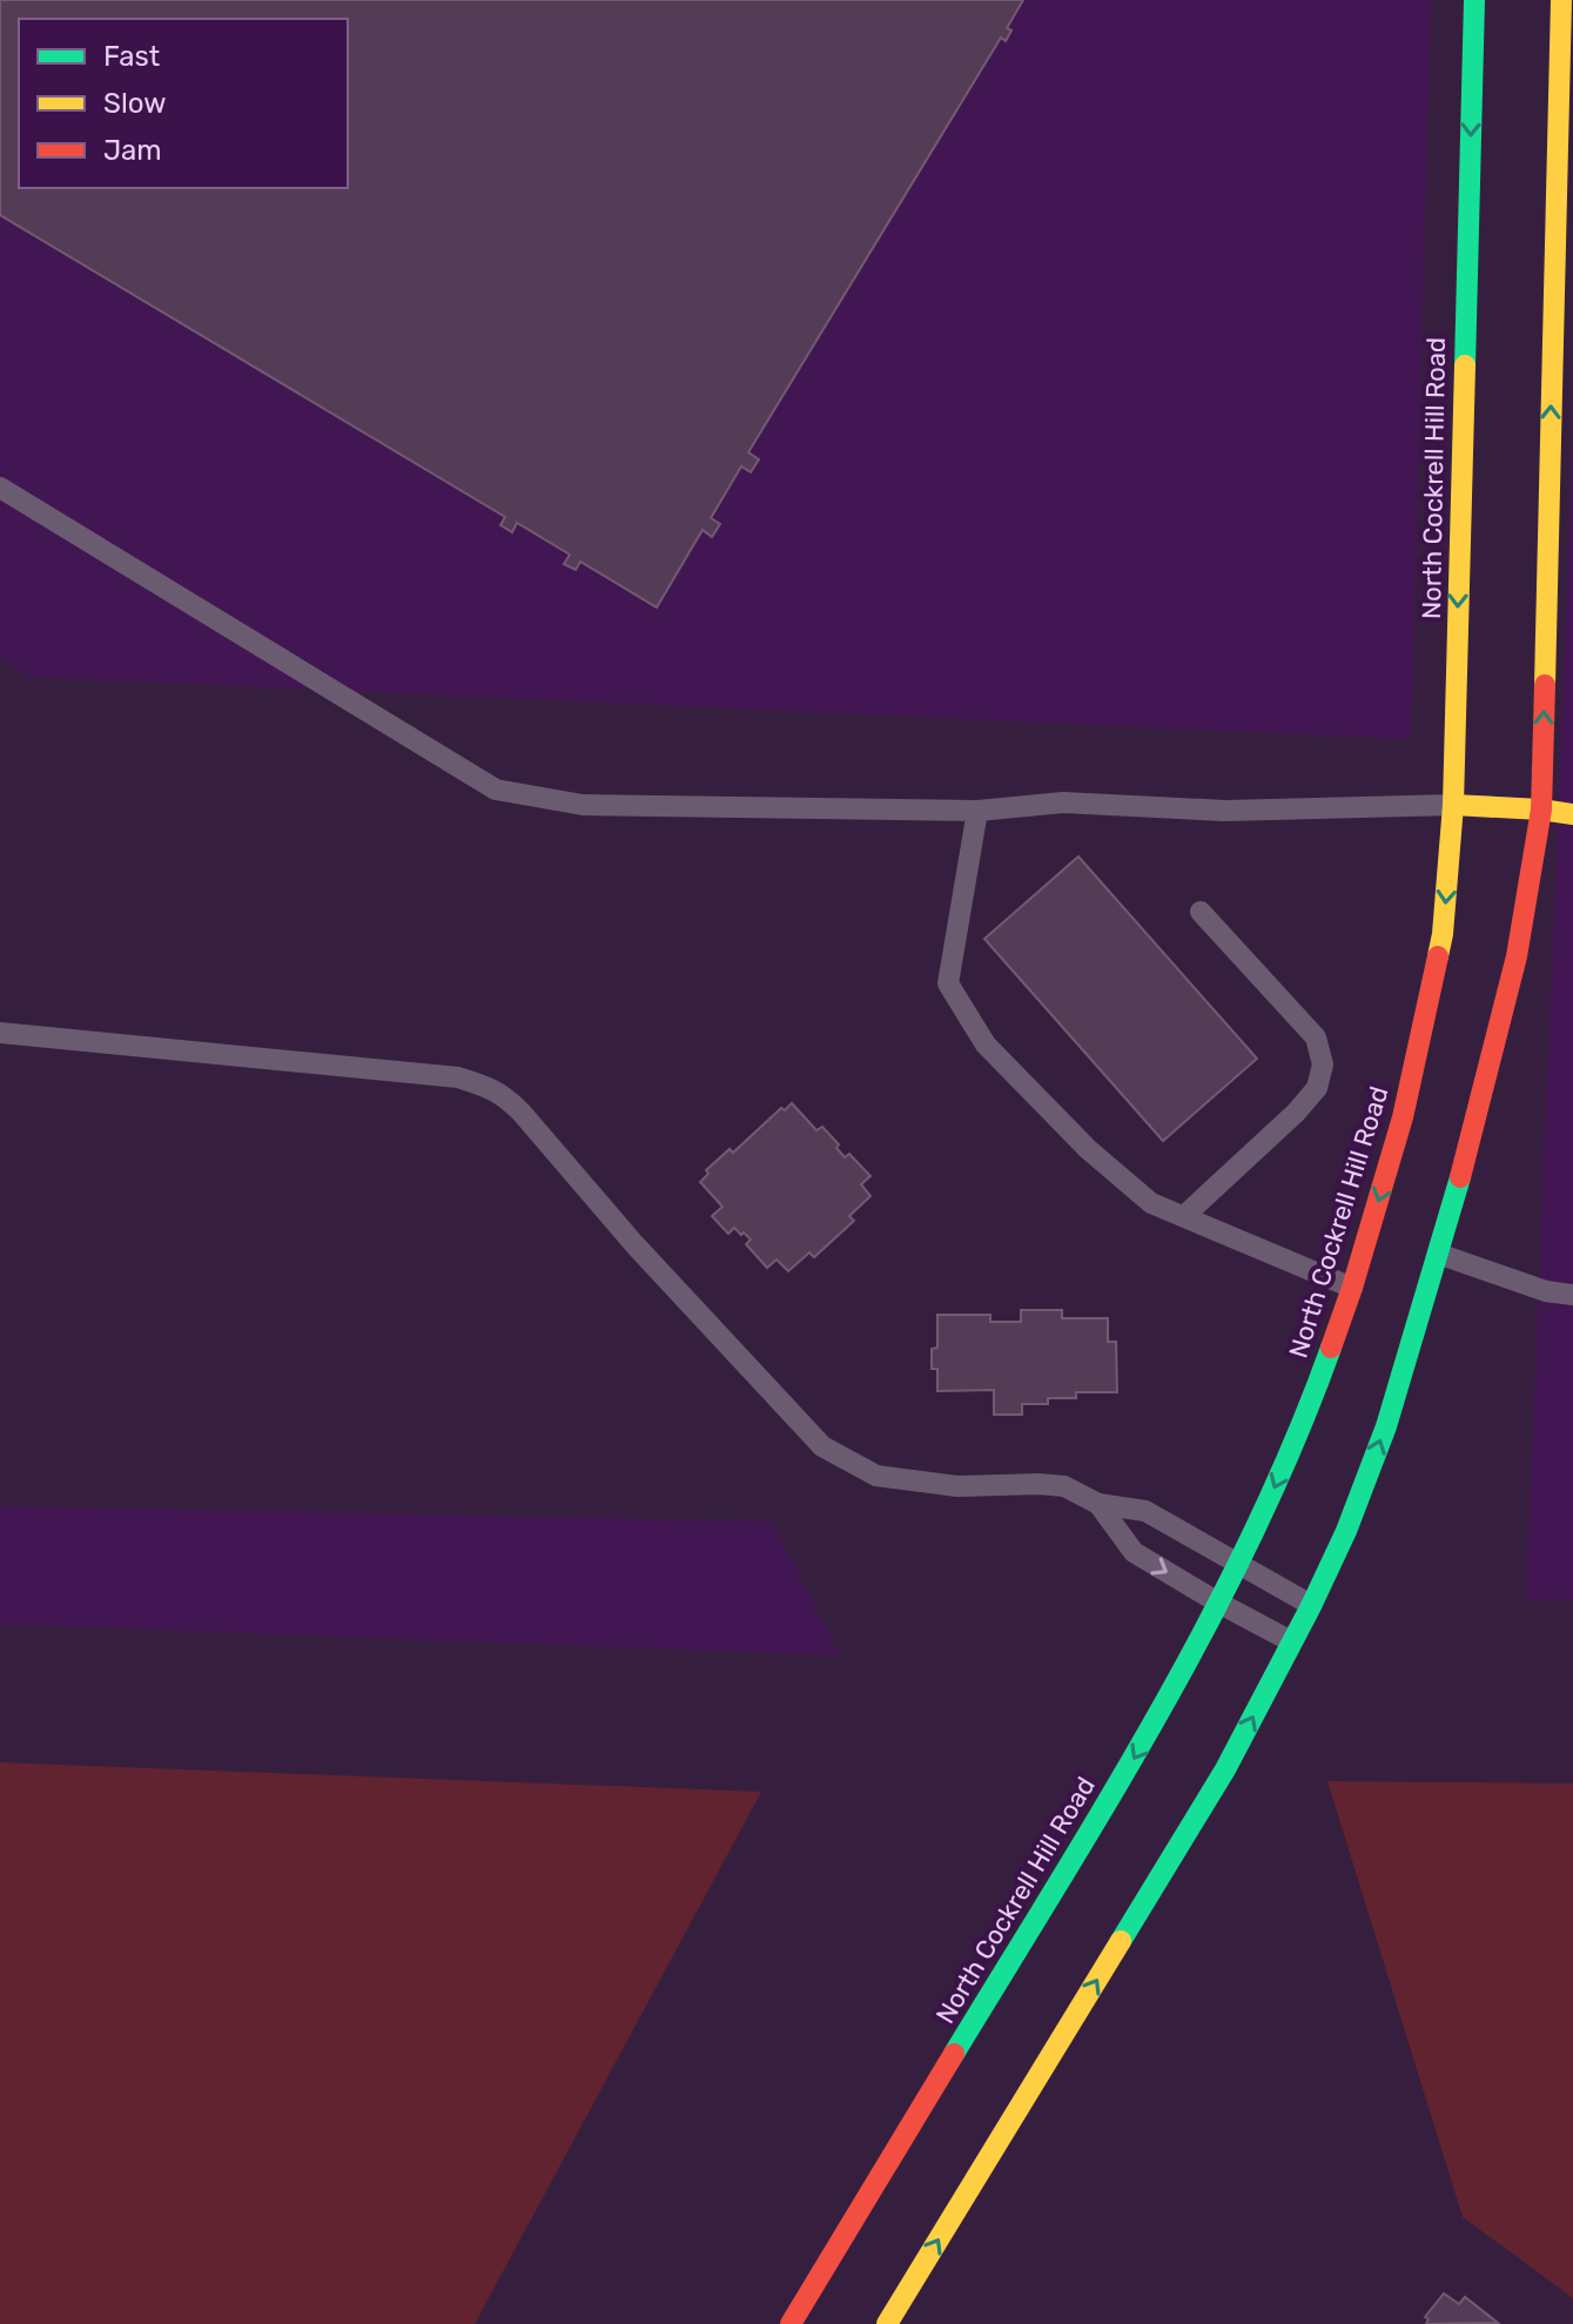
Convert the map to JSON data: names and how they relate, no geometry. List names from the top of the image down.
{
  "streets": {
    "main road": ["North Cockrell Hill Road"]
  },
  "legend": ["Fast", "Slow", "Jam"]
}
